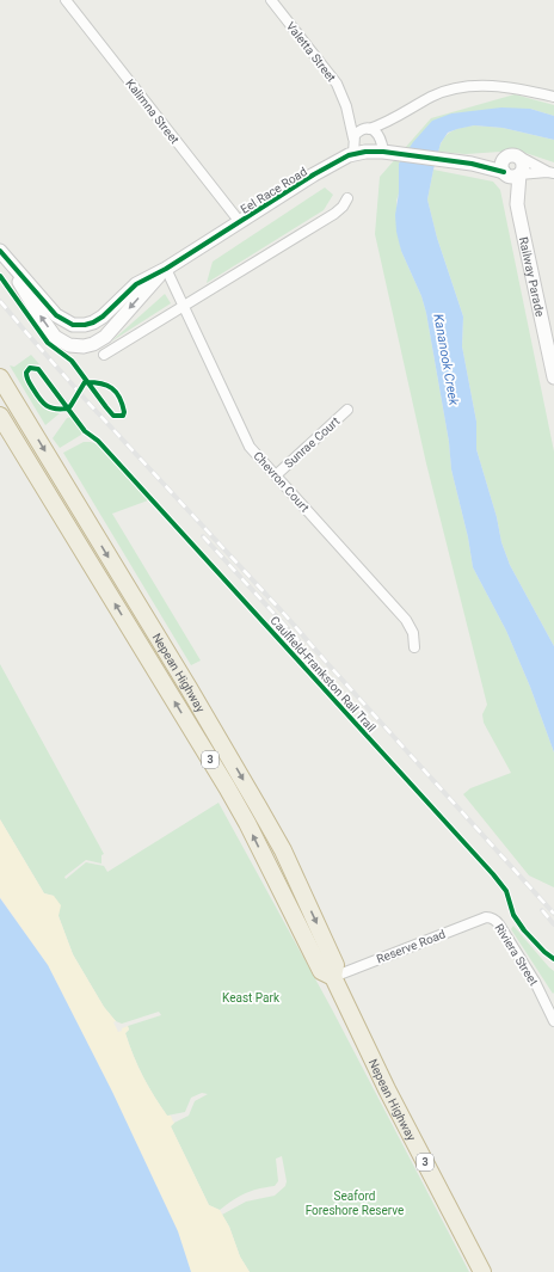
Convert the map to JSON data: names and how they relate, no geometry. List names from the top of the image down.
{
  "streets": {
    "highway": ["Nepean Highway", "3"],
    "street": [
      "Valetta Street",
      "Kalimna Street",
      "Eel Race Road",
      "Railway Parade",
      "Sunrae Court",
      "Chevron Court",
      "Reserve Road",
      "Riviera Street"
    ],
    "cycle path": ["Caulfield-Frankston Rail Trail"]
  },
  "crossings": [
    ["Valetta Street", "Eel Race Road"],
    ["Kalimna Street", "Eel Race Road"],
    ["Eel Race Road", "Railway Parade"],
    ["Eel Race Road", "Chevron Court"],
    ["Sunrae Court", "Chevron Court"],
    ["Nepean Highway", "Reserve Road"],
    ["Reserve Road", "Riviera Street"]
  ],
  "water": ["Kananook Creek"],
  "parks": ["Keast Park", "Seaford Foreshore Reserve"]
}
